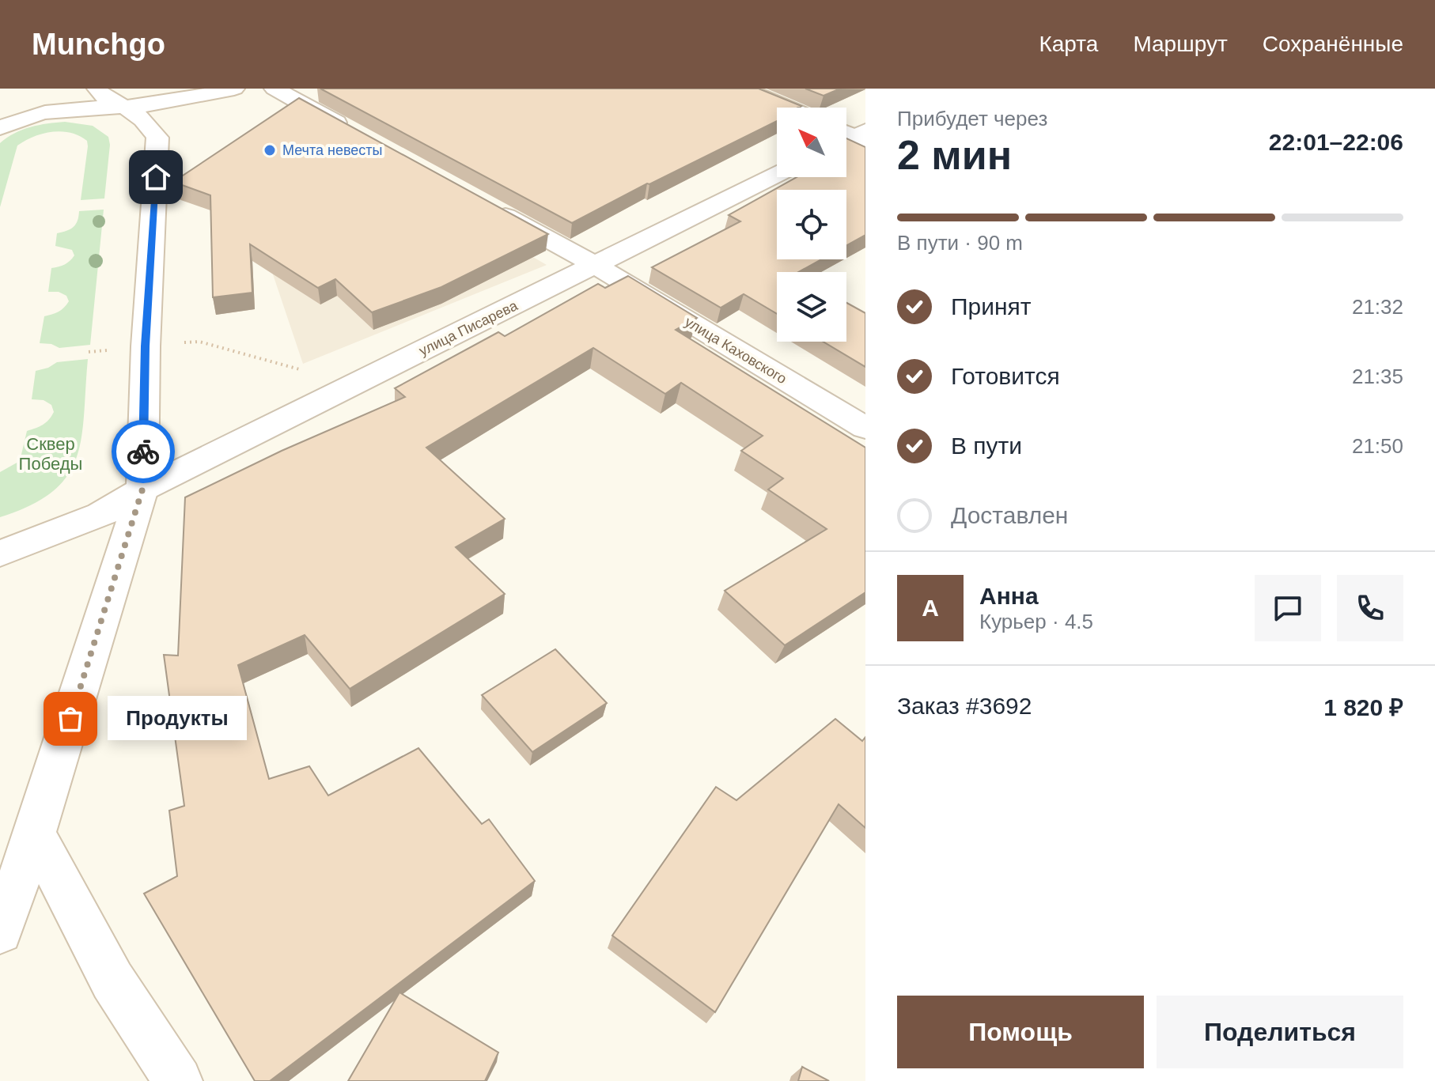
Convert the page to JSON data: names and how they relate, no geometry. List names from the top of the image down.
{
  "streets": {
    "street": ["улица Писарева", "улица Каховского"]
  },
  "crossings": [
    ["улица Писарева", "улица Каховского"]
  ],
  "parks": ["Сквер Победы"],
  "places": ["Мечта невесты", "Продукты"],
  "north": "top left",
  "page": {
    "header": "Munchgo",
    "nav": ["Карта", "Маршрут", "Сохранённые"],
    "heading": ["2 мин", "Прибудет через", "22:01–22:06"],
    "panel": [
      "Анна",
      "Курьер · 4.5",
      "Заказ #3692",
      "1 820 ₽"
    ],
    "bar": "В пути · 90 m",
    "list": [
      ["Принят", "21:32"],
      ["Готовится", "21:35"],
      ["В пути", "21:50"],
      "Доставлен"
    ],
    "round": "А",
    "bubble": "Продукты",
    "buttons": ["Помощь", "Поделиться"]
  }
}
